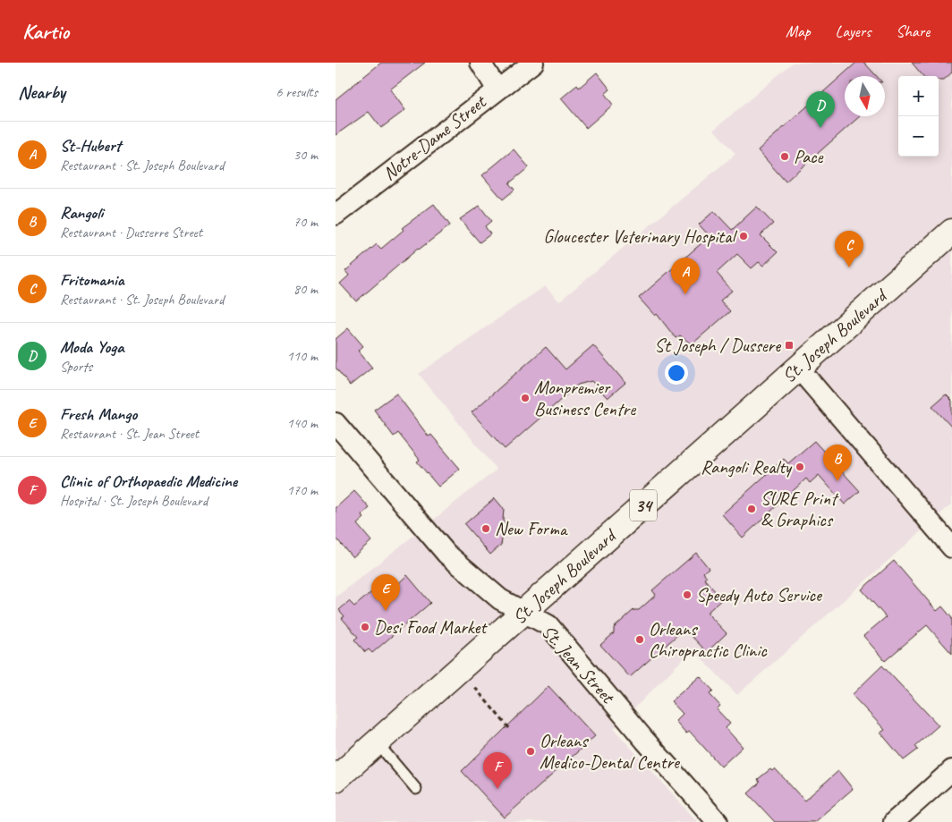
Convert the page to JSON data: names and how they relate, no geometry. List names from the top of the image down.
{
  "streets": {
    "main road": ["St. Joseph Boulevard", "34"],
    "street": ["Notre-Dame Street", "St. Jean Street"]
  },
  "crossings": [
    ["St. Joseph Boulevard", "St. Jean Street"]
  ],
  "places": {
    "other": [
      "Pace",
      "Gloucester Veterinary Hospital",
      "Monpremier Business Centre",
      "Rangoli Realty",
      "SURE Print & Graphics",
      "New Forma",
      "Speedy Auto Service",
      "Desi Food Market",
      "Orleans Chiropractic Clinic",
      "Orleans Medico-Dental Centre"
    ],
    "transit": ["St Joseph / Dussere"]
  },
  "north": "bottom",
  "page": {
    "header": "Kartio",
    "nav": ["Map", "Layers", "Share"],
    "heading": ["Nearby", "6 results"],
    "map_buttons": ["+", "−"],
    "pins": [
      "D",
      "C",
      "A",
      "B",
      "E",
      "F"
    ],
    "list": [
      {
        "mark": "A",
        "name": "St-Hubert",
        "note": "Restaurant · St. Joseph Boulevard",
        "value": "30 m"
      },
      {
        "mark": "B",
        "name": "Rangoli",
        "note": "Restaurant · Dusserre Street",
        "value": "70 m"
      },
      {
        "mark": "C",
        "name": "Fritomania",
        "note": "Restaurant · St. Joseph Boulevard",
        "value": "80 m"
      },
      {
        "mark": "D",
        "name": "Moda Yoga",
        "note": "Sports",
        "value": "110 m"
      },
      {
        "mark": "E",
        "name": "Fresh Mango",
        "note": "Restaurant · St. Jean Street",
        "value": "140 m"
      },
      {
        "mark": "F",
        "name": "Clinic of Orthopaedic Medicine",
        "note": "Hospital · St. Joseph Boulevard",
        "value": "170 m"
      }
    ]
  }
}
